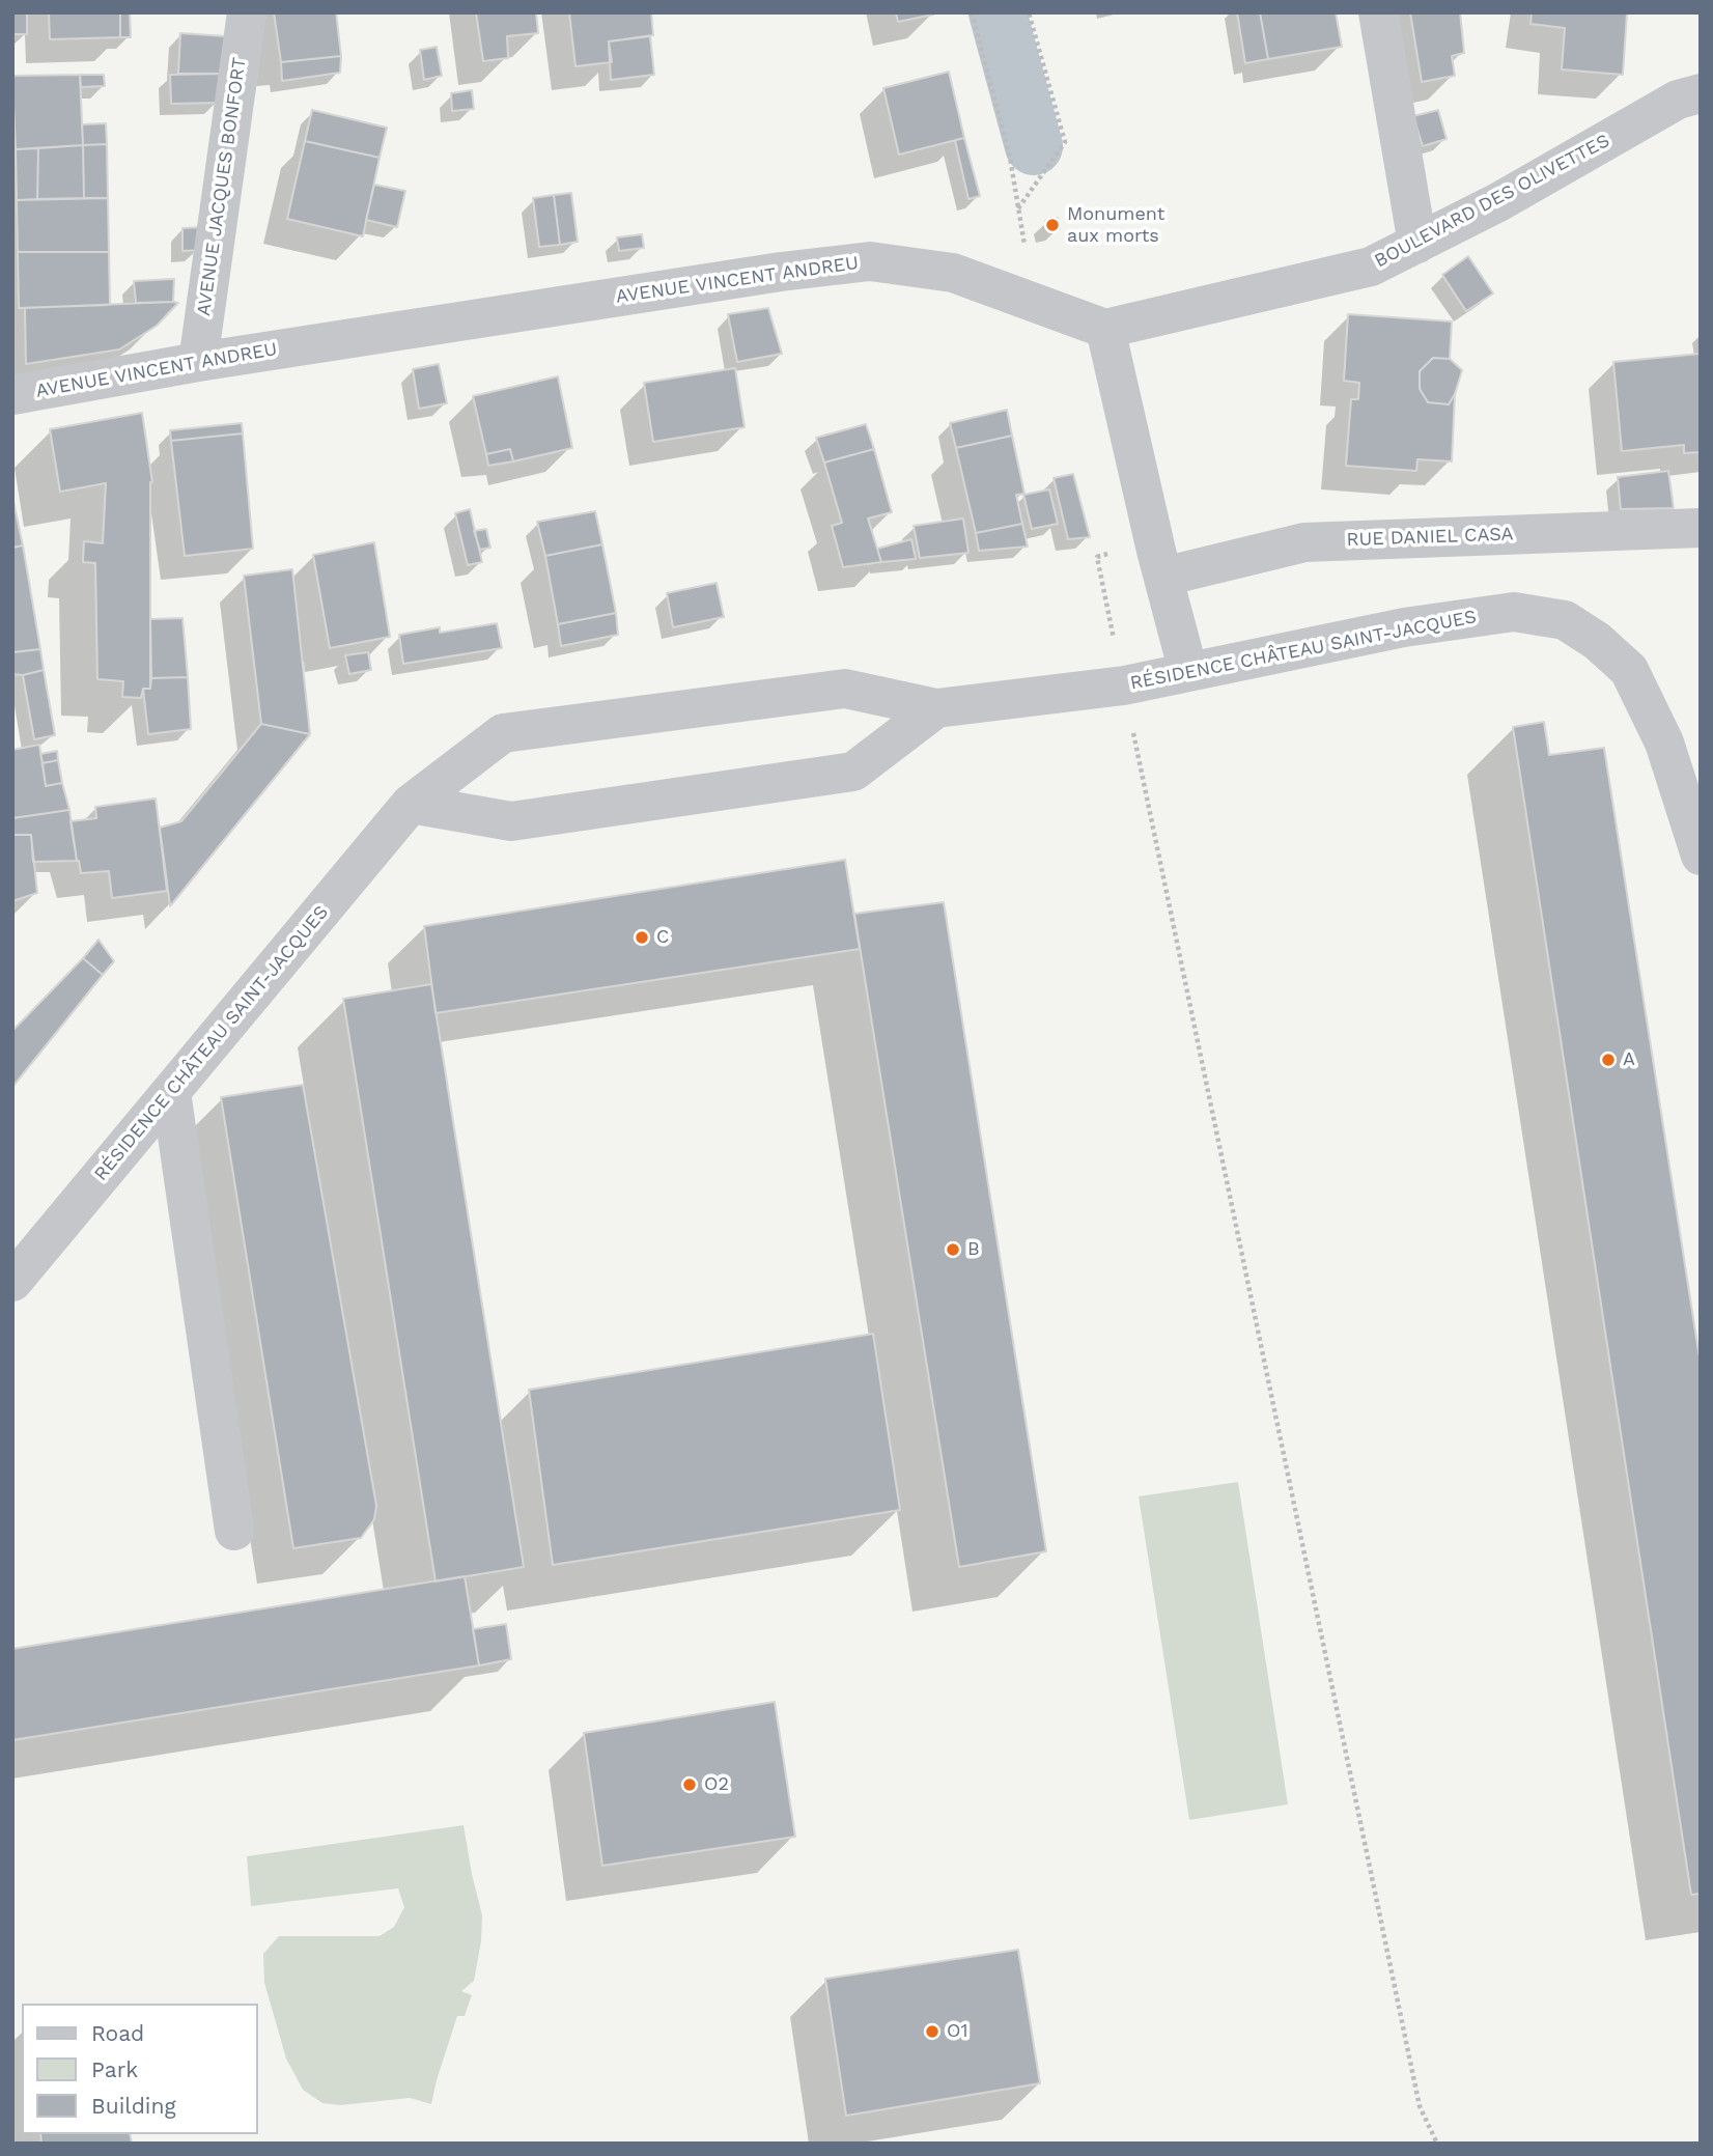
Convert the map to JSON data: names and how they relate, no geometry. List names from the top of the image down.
{
  "streets": {
    "street": [
      "AVENUE JACQUES BONFORT",
      "BOULEVARD DES OLIVETTES",
      "AVENUE VINCENT ANDREU",
      "RUE DANIEL CASA",
      "RÉSIDENCE CHÂTEAU SAINT-JACQUES"
    ]
  },
  "crossings": [
    ["AVENUE JACQUES BONFORT", "AVENUE VINCENT ANDREU"],
    ["BOULEVARD DES OLIVETTES", "AVENUE VINCENT ANDREU"]
  ],
  "places": [
    "Monument aux morts",
    "C",
    "A",
    "B",
    "O2",
    "O1"
  ],
  "legend": ["Road", "Park", "Building"]
}
